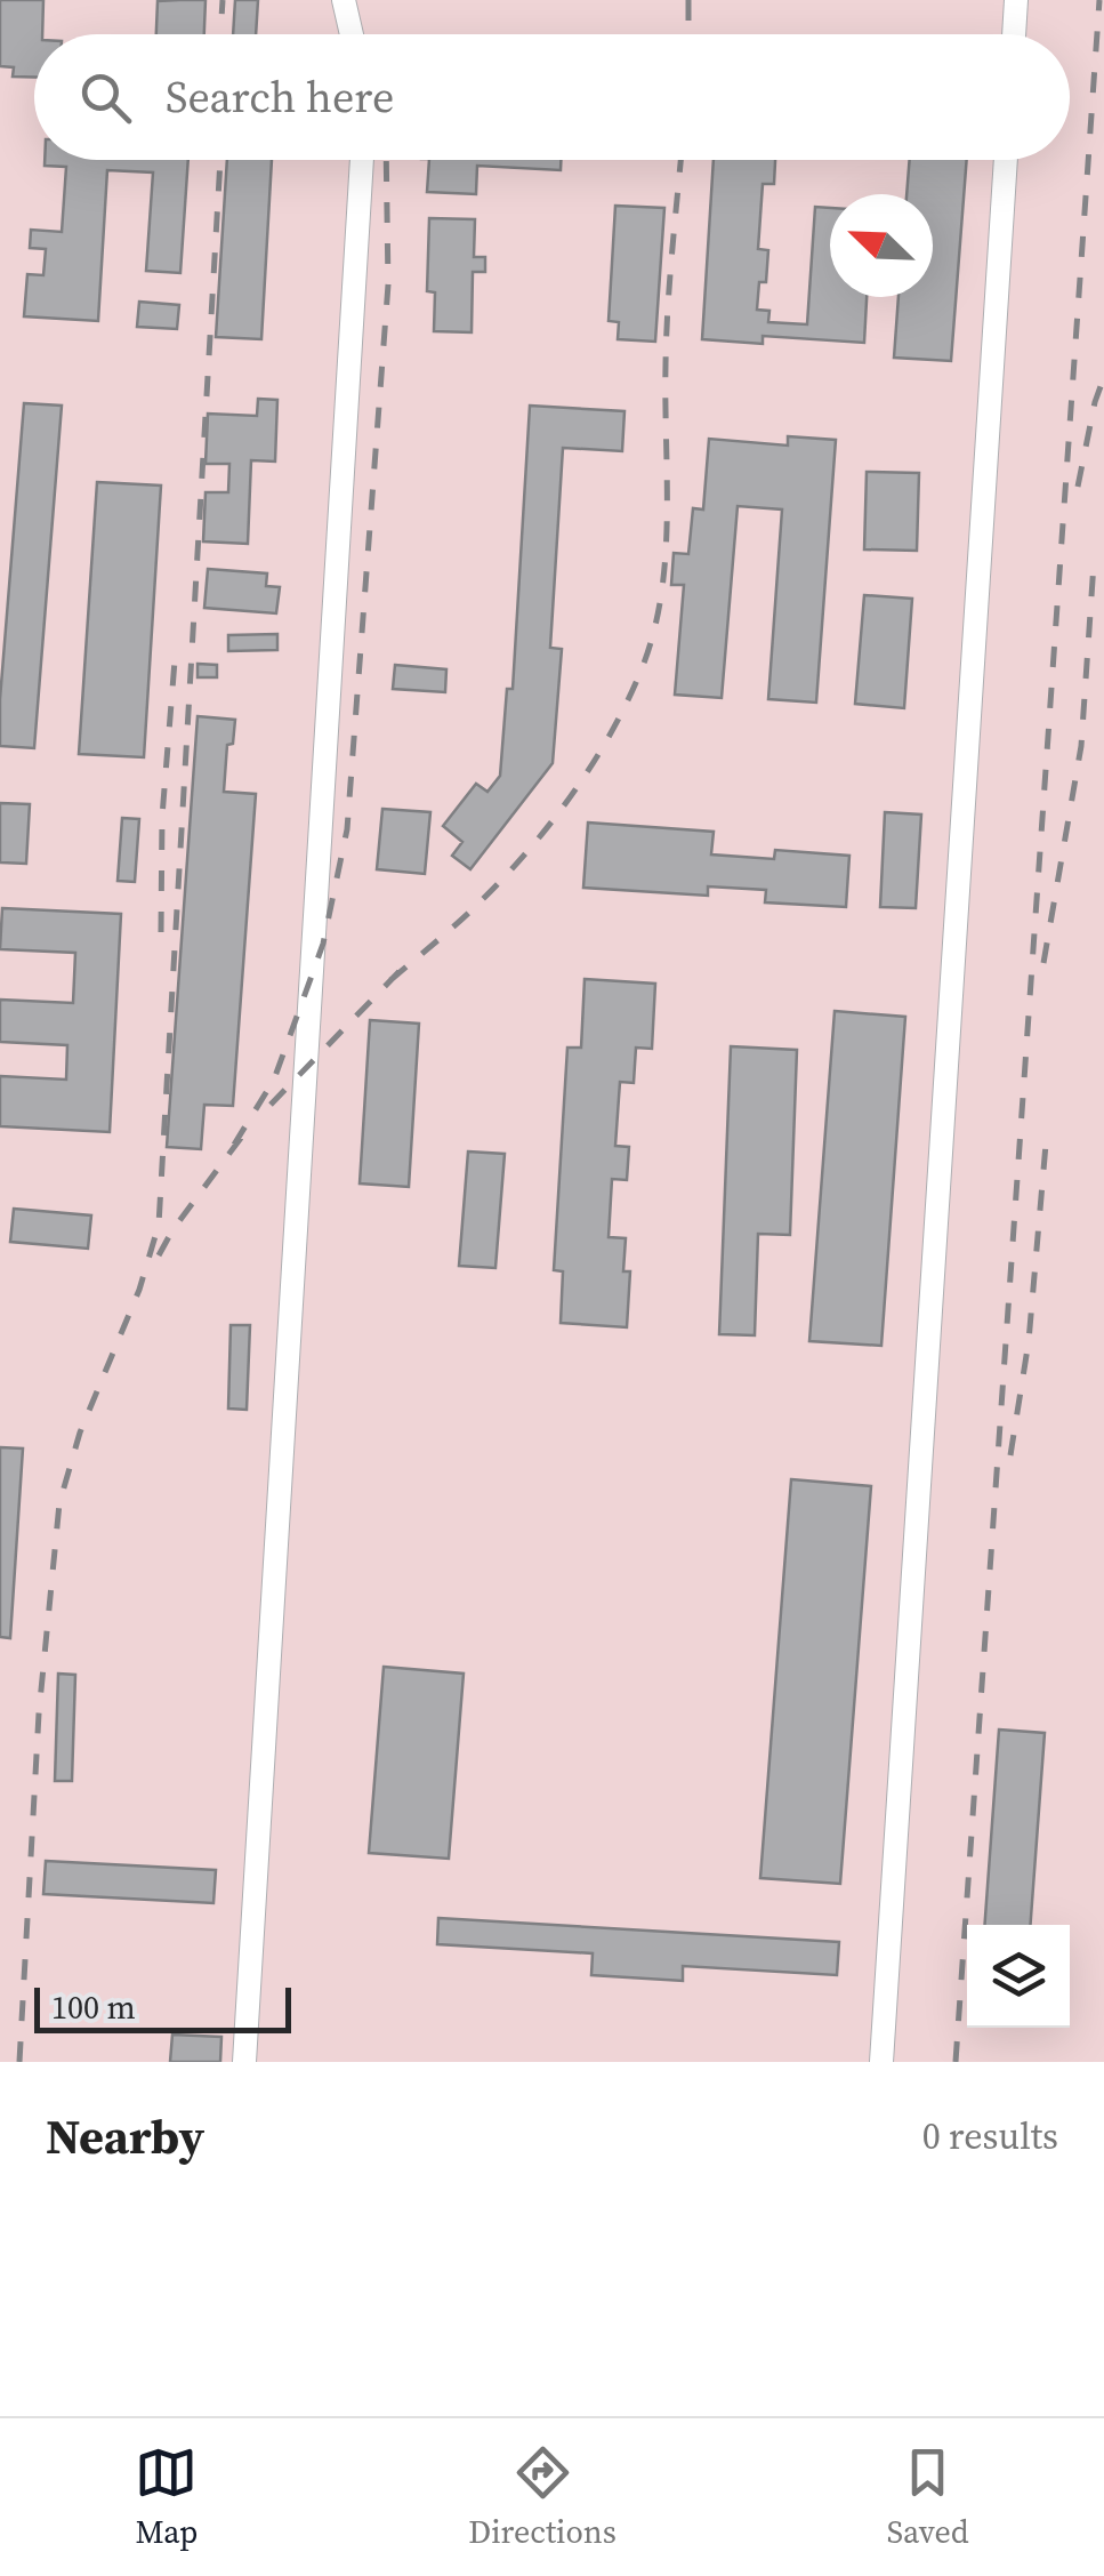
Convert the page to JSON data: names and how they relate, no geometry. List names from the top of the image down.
{
  "scale_bar": "100 m",
  "north": "top left",
  "page": {
    "search": "Search here",
    "scale": "100 m",
    "heading": ["Nearby", "0 results"],
    "nav": ["Map", "Directions", "Saved"]
  }
}
